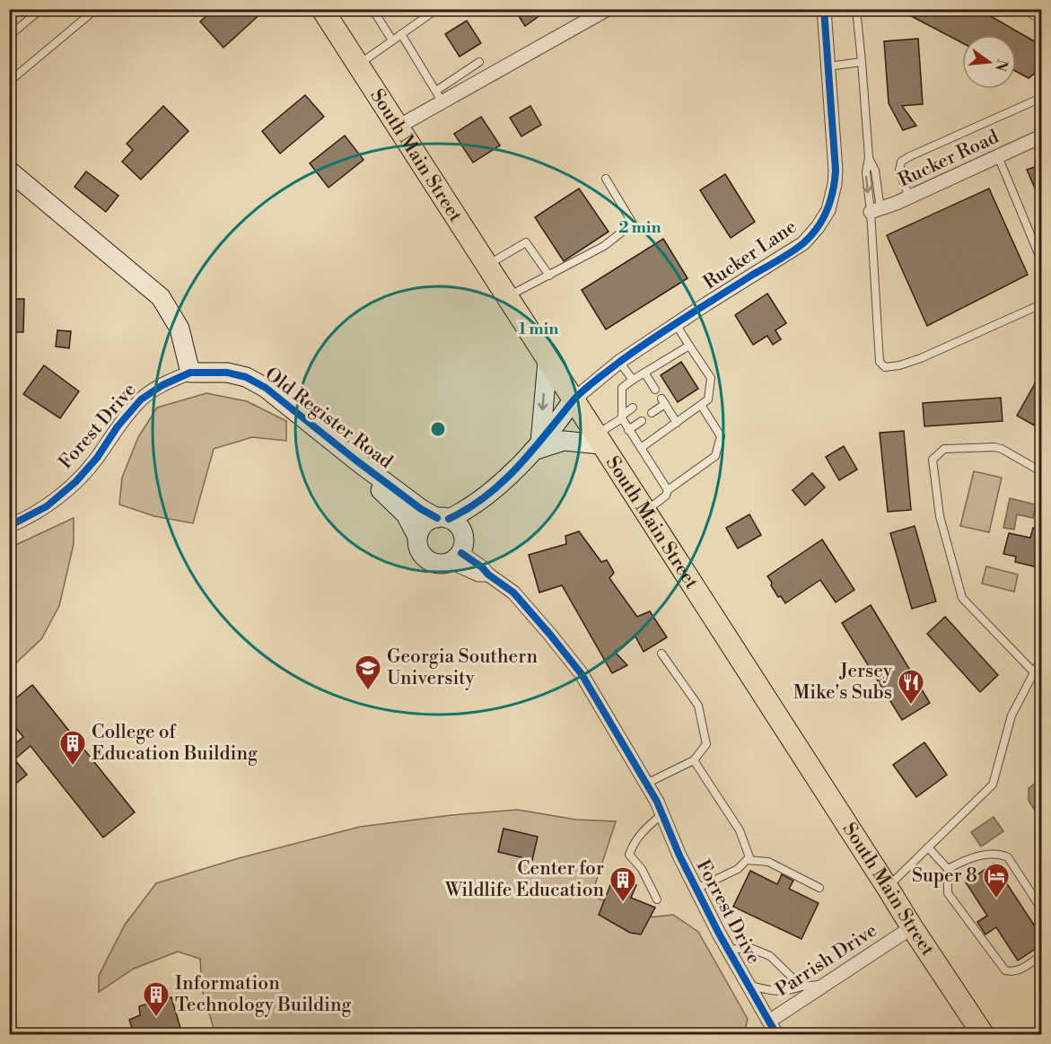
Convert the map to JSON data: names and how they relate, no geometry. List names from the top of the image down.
{
  "streets": {
    "main road": ["South Main Street"],
    "street": [
      "Rucker Road",
      "Rucker Lane",
      "Old Register Road",
      "Forest Drive",
      "Forrest Drive",
      "Parrish Drive"
    ]
  },
  "crossings": [
    ["South Main Street", "Rucker Lane"],
    ["South Main Street", "Parrish Drive"],
    ["Old Register Road", "Forest Drive"],
    ["Old Register Road", "Forrest Drive"],
    ["Forrest Drive", "Parrish Drive"]
  ],
  "places": {
    "school or university": ["Georgia Southern University"],
    "restaurant": ["Jersey Mike's Subs"],
    "building": ["College of Education Building", "Center for Wildlife Education", "Information Technology Building"],
    "hotel": ["Super 8"]
  },
  "north": "right",
  "rings": ["2 min", "1 min"]
}
